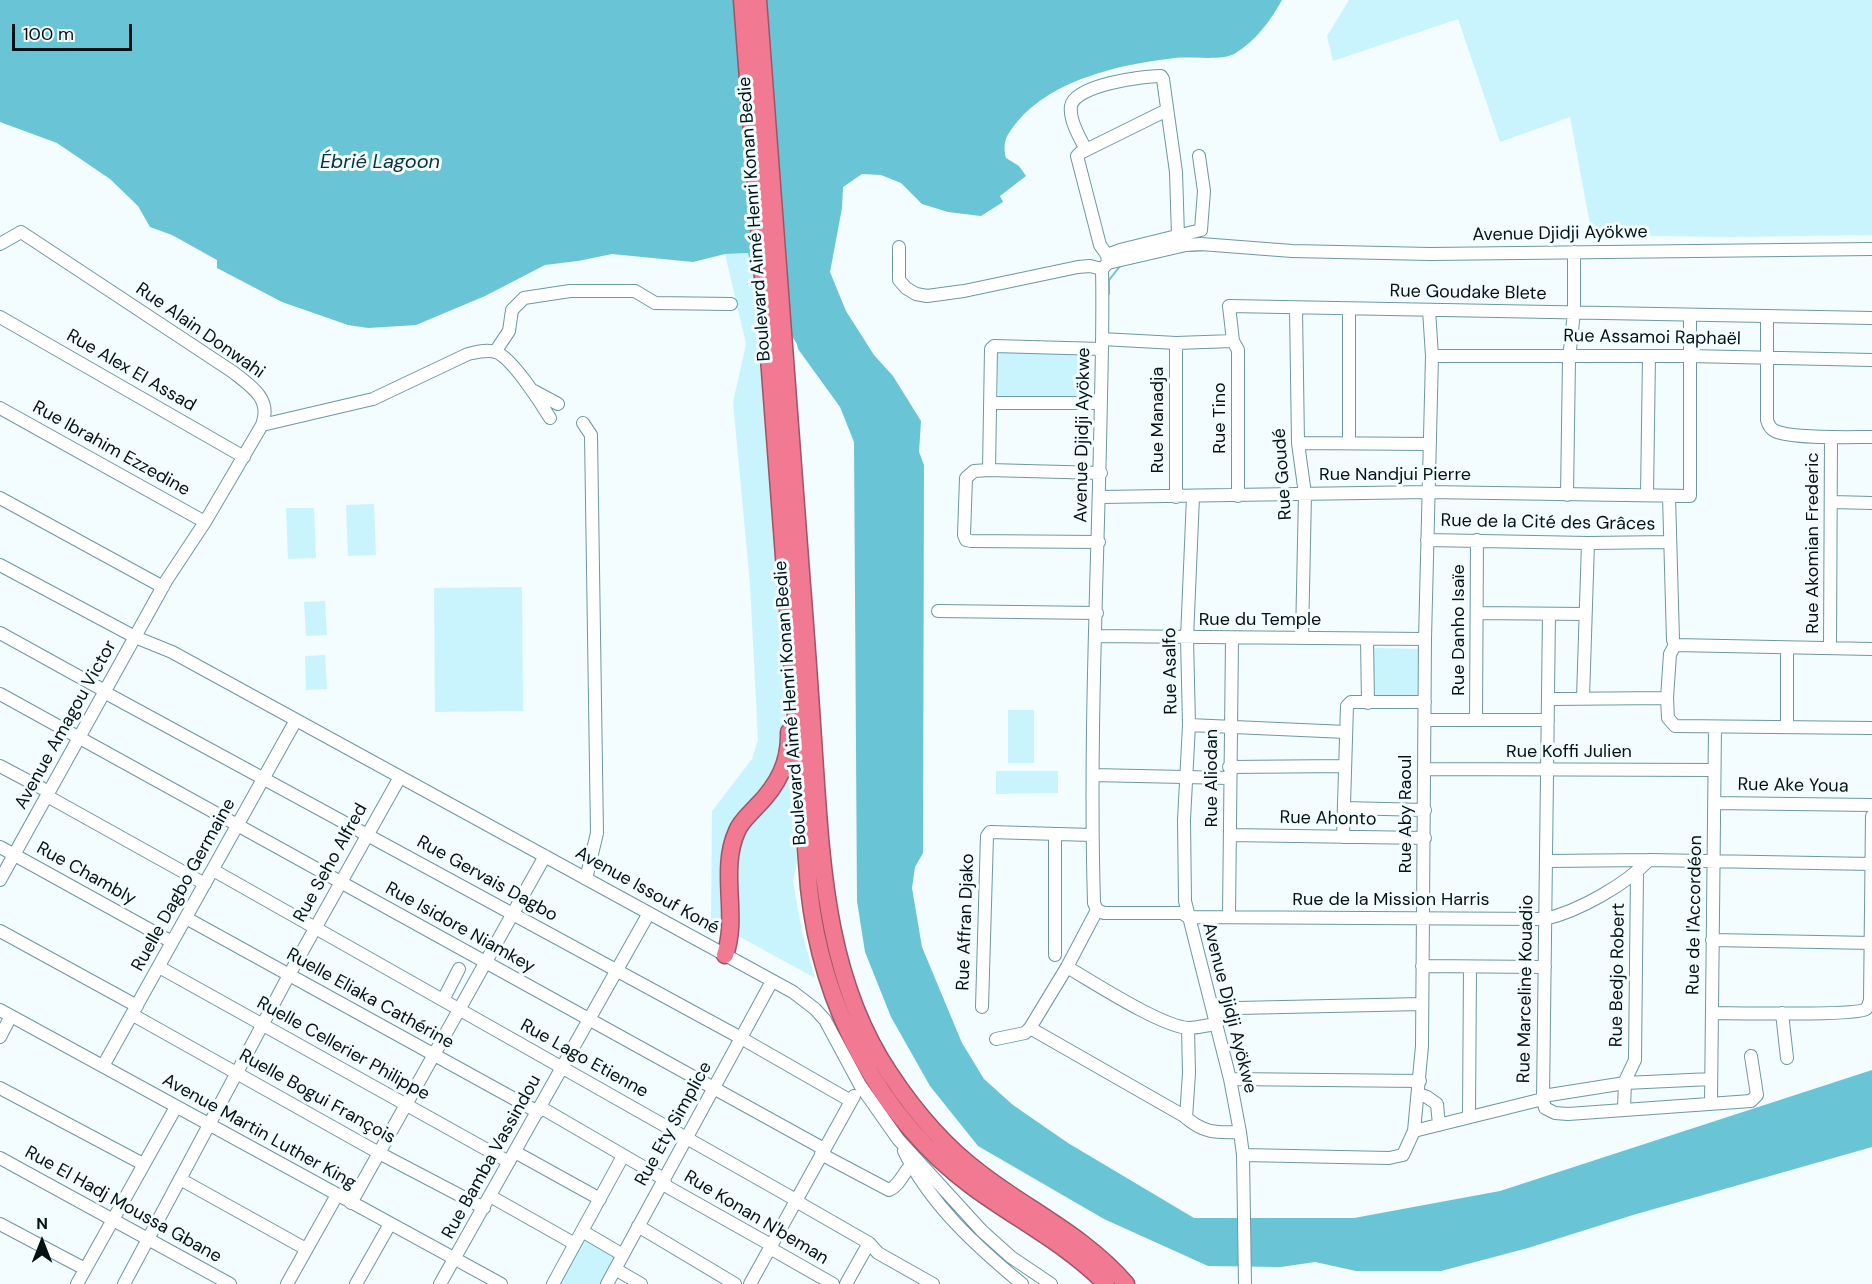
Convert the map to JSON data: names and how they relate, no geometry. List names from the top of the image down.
{
  "streets": {
    "highway": ["Boulevard Aimé Henri Konan Bedie"],
    "street": [
      "Avenue Djidji Ayökwe",
      "Rue Goudake Blete",
      "Rue Alain Donwahi",
      "Rue Assamoi Raphaël",
      "Rue Alex El Assad",
      "Rue Tino",
      "Rue Manadja",
      "Rue Ibrahim Ezzedine",
      "Rue Goudé",
      "Rue Nandjui Pierre",
      "Rue de la Cité des Grâces",
      "Rue Akomian Frederic",
      "Rue du Temple",
      "Rue Danho Isaïe",
      "Rue Asalfo",
      "Avenue Amagou Victor",
      "Rue Koffi Julien",
      "Rue Aliodan",
      "Rue Ake Youa",
      "Rue Aby Raoul",
      "Rue Ahonto",
      "Rue Seho Alfred",
      "Rue Chambly",
      "Rue Gervais Dagbo",
      "Ruelle Dagbo Germaine",
      "Avenue Issouf Koné",
      "Rue de la Mission Harris",
      "Rue de l'Accordéon",
      "Rue Affran Djako",
      "Rue Isidore Niamkey",
      "Rue Bedjo Robert",
      "Rue Marceline Kouadio",
      "Ruelle Eliaka Cathérine",
      "Ruelle Cellerier Philippe",
      "Rue Lago Etienne",
      "Ruelle Bogui François",
      "Rue Ety Simplice",
      "Avenue Martin Luther King",
      "Rue Bamba Vassindou",
      "Rue El Hadj Moussa Gbane",
      "Rue Konan N'beman"
    ]
  },
  "crossings": [
    ["Avenue Djidji Ayökwe", "Rue Nandjui Pierre"],
    ["Avenue Djidji Ayökwe", "Rue du Temple"],
    ["Avenue Djidji Ayökwe", "Rue Aby Raoul"],
    ["Avenue Djidji Ayökwe", "Rue de la Mission Harris"],
    ["Avenue Djidji Ayökwe", "Rue Affran Djako"],
    ["Rue Goudake Blete", "Rue Tino"],
    ["Rue Goudake Blete", "Rue Goudé"],
    ["Rue Goudake Blete", "Rue Aby Raoul"],
    ["Rue Assamoi Raphaël", "Rue Nandjui Pierre"],
    ["Rue Assamoi Raphaël", "Rue Aby Raoul"],
    ["Rue Tino", "Rue Nandjui Pierre"],
    ["Rue Manadja", "Rue Nandjui Pierre"],
    ["Rue Goudé", "Rue Nandjui Pierre"],
    ["Rue Goudé", "Rue du Temple"],
    ["Rue Nandjui Pierre", "Rue Asalfo"],
    ["Rue Nandjui Pierre", "Rue Aby Raoul"],
    ["Rue de la Cité des Grâces", "Rue Danho Isaïe"],
    ["Rue de la Cité des Grâces", "Rue Aby Raoul"],
    ["Rue du Temple", "Rue Asalfo"],
    ["Rue du Temple", "Rue Aliodan"],
    ["Rue du Temple", "Rue Aby Raoul"],
    ["Rue Asalfo", "Rue Aliodan"],
    ["Avenue Amagou Victor", "Rue Chambly"],
    ["Avenue Amagou Victor", "Rue Gervais Dagbo"],
    ["Avenue Amagou Victor", "Avenue Issouf Koné"],
    ["Avenue Amagou Victor", "Rue Isidore Niamkey"],
    ["Rue Koffi Julien", "Rue Aby Raoul"],
    ["Rue Koffi Julien", "Rue de l'Accordéon"],
    ["Rue Koffi Julien", "Rue Marceline Kouadio"],
    ["Rue Aliodan", "Rue Ahonto"],
    ["Rue Aliodan", "Rue de la Mission Harris"],
    ["Rue Ake Youa", "Rue de l'Accordéon"],
    ["Rue Aby Raoul", "Rue Ahonto"],
    ["Rue Aby Raoul", "Rue de la Mission Harris"],
    ["Rue Seho Alfred", "Rue Gervais Dagbo"],
    ["Rue Seho Alfred", "Avenue Issouf Koné"],
    ["Rue Seho Alfred", "Rue Isidore Niamkey"],
    ["Rue Seho Alfred", "Ruelle Eliaka Cathérine"],
    ["Rue Seho Alfred", "Ruelle Cellerier Philippe"],
    ["Rue Seho Alfred", "Rue Lago Etienne"],
    ["Rue Seho Alfred", "Ruelle Bogui François"],
    ["Rue Seho Alfred", "Avenue Martin Luther King"],
    ["Rue Seho Alfred", "Rue El Hadj Moussa Gbane"],
    ["Rue Chambly", "Ruelle Dagbo Germaine"],
    ["Rue Gervais Dagbo", "Ruelle Dagbo Germaine"],
    ["Rue Gervais Dagbo", "Rue Ety Simplice"],
    ["Rue Gervais Dagbo", "Rue Bamba Vassindou"],
    ["Ruelle Dagbo Germaine", "Avenue Issouf Koné"],
    ["Ruelle Dagbo Germaine", "Rue Isidore Niamkey"],
    ["Ruelle Dagbo Germaine", "Ruelle Eliaka Cathérine"],
    ["Ruelle Dagbo Germaine", "Ruelle Cellerier Philippe"],
    ["Ruelle Dagbo Germaine", "Rue Lago Etienne"],
    ["Ruelle Dagbo Germaine", "Ruelle Bogui François"],
    ["Ruelle Dagbo Germaine", "Avenue Martin Luther King"],
    ["Avenue Issouf Koné", "Rue Ety Simplice"],
    ["Avenue Issouf Koné", "Rue Bamba Vassindou"],
    ["Rue de la Mission Harris", "Rue Bedjo Robert"],
    ["Rue de la Mission Harris", "Rue Marceline Kouadio"],
    ["Rue de l'Accordéon", "Rue Marceline Kouadio"],
    ["Rue Isidore Niamkey", "Rue Ety Simplice"],
    ["Rue Isidore Niamkey", "Rue Bamba Vassindou"],
    ["Rue Bedjo Robert", "Rue Marceline Kouadio"],
    ["Ruelle Eliaka Cathérine", "Rue Bamba Vassindou"],
    ["Ruelle Eliaka Cathérine", "Rue Konan N'beman"],
    ["Ruelle Cellerier Philippe", "Rue Bamba Vassindou"],
    ["Rue Lago Etienne", "Rue Ety Simplice"],
    ["Rue Lago Etienne", "Rue Bamba Vassindou"],
    ["Ruelle Bogui François", "Rue Bamba Vassindou"],
    ["Rue Ety Simplice", "Rue Konan N'beman"],
    ["Avenue Martin Luther King", "Rue Bamba Vassindou"],
    ["Rue Bamba Vassindou", "Rue Konan N'beman"]
  ],
  "water": ["Ébrié Lagoon"],
  "scale_bar": "100 m",
  "north": "top"
}
